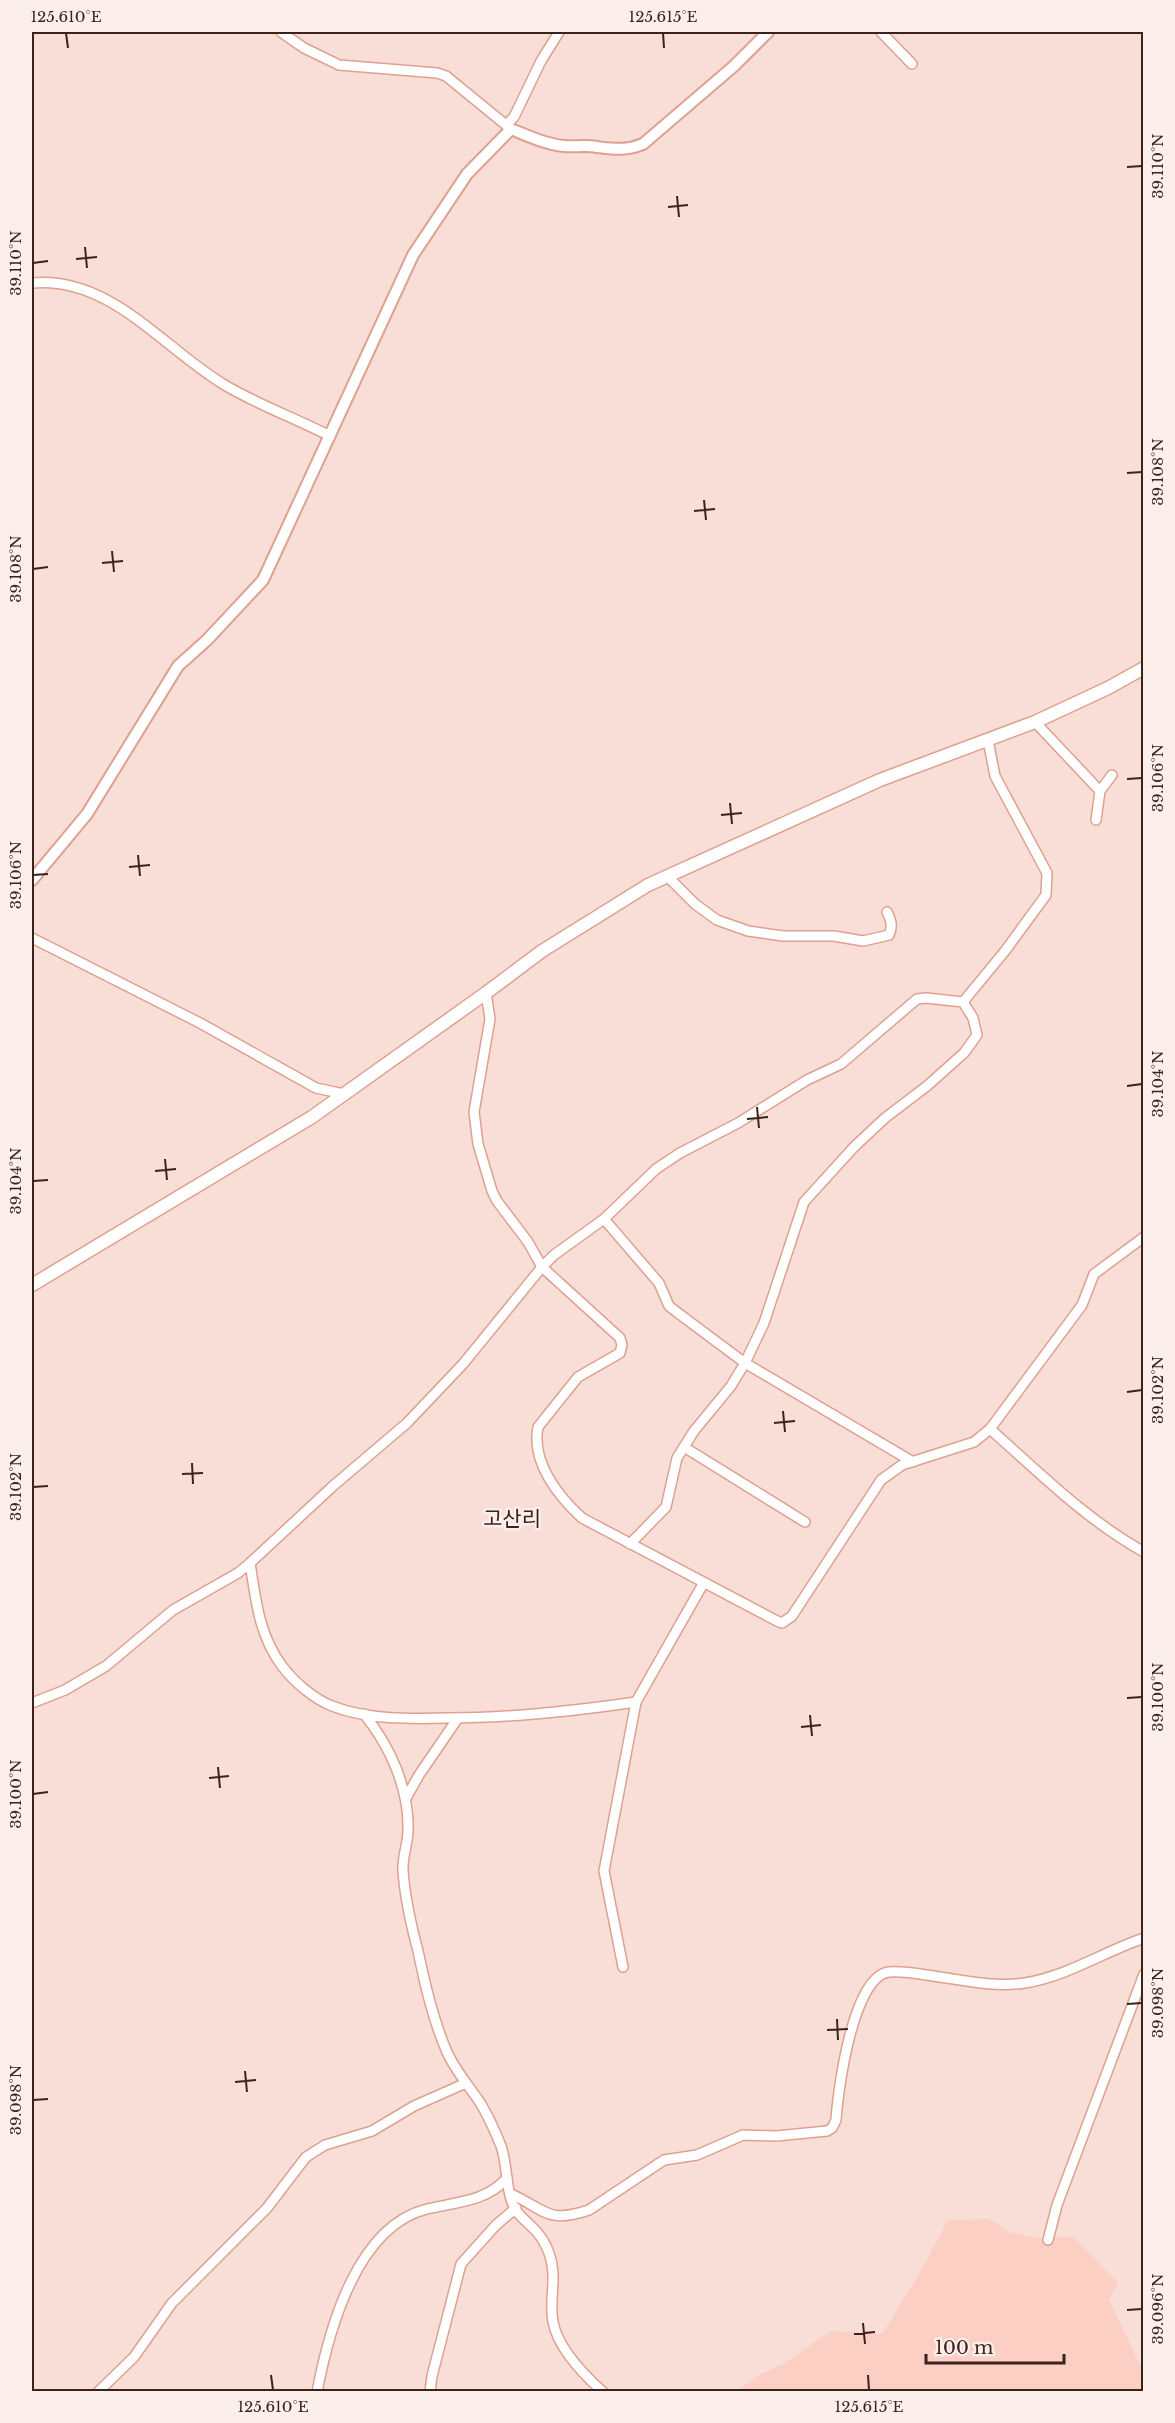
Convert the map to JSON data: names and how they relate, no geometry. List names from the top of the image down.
{
  "districts": ["고산리"],
  "scale_bar": "100 m",
  "coordinates": [
    "125.610°E",
    "125.615°E",
    "39.110°N",
    "39.108°N",
    "39.106°N",
    "39.104°N",
    "39.102°N",
    "39.100°N",
    "39.098°N",
    "39.096°N"
  ]
}
